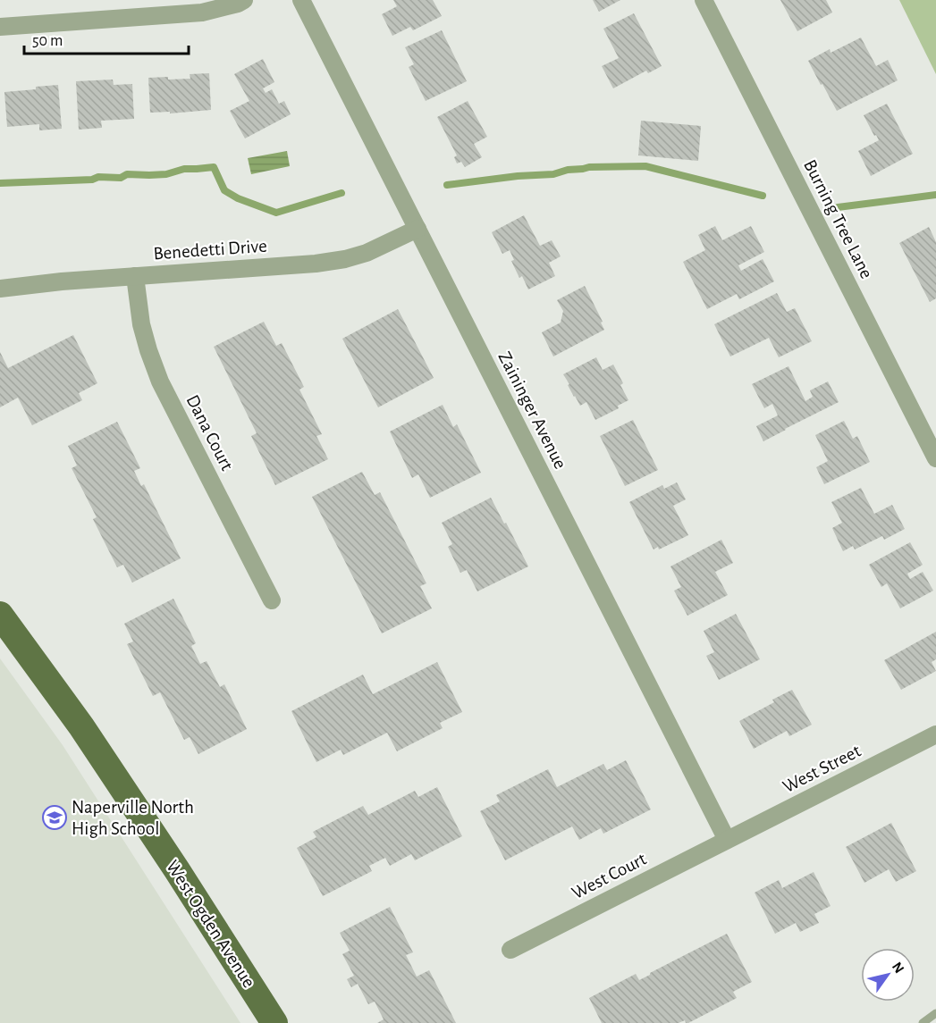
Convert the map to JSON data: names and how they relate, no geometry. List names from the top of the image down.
{
  "streets": {
    "main road": ["West Ogden Avenue"],
    "street": [
      "Burning Tree Lane",
      "Benedetti Drive",
      "Zaininger Avenue",
      "Dana Court",
      "West Street",
      "West Court"
    ]
  },
  "crossings": [
    ["Benedetti Drive", "Zaininger Avenue"],
    ["Benedetti Drive", "Dana Court"],
    ["Zaininger Avenue", "West Street"],
    ["Zaininger Avenue", "West Court"],
    ["West Street", "West Court"]
  ],
  "places": {
    "school or university": ["Naperville North High School"]
  },
  "scale_bar": "50 m",
  "north": "top right"
}
